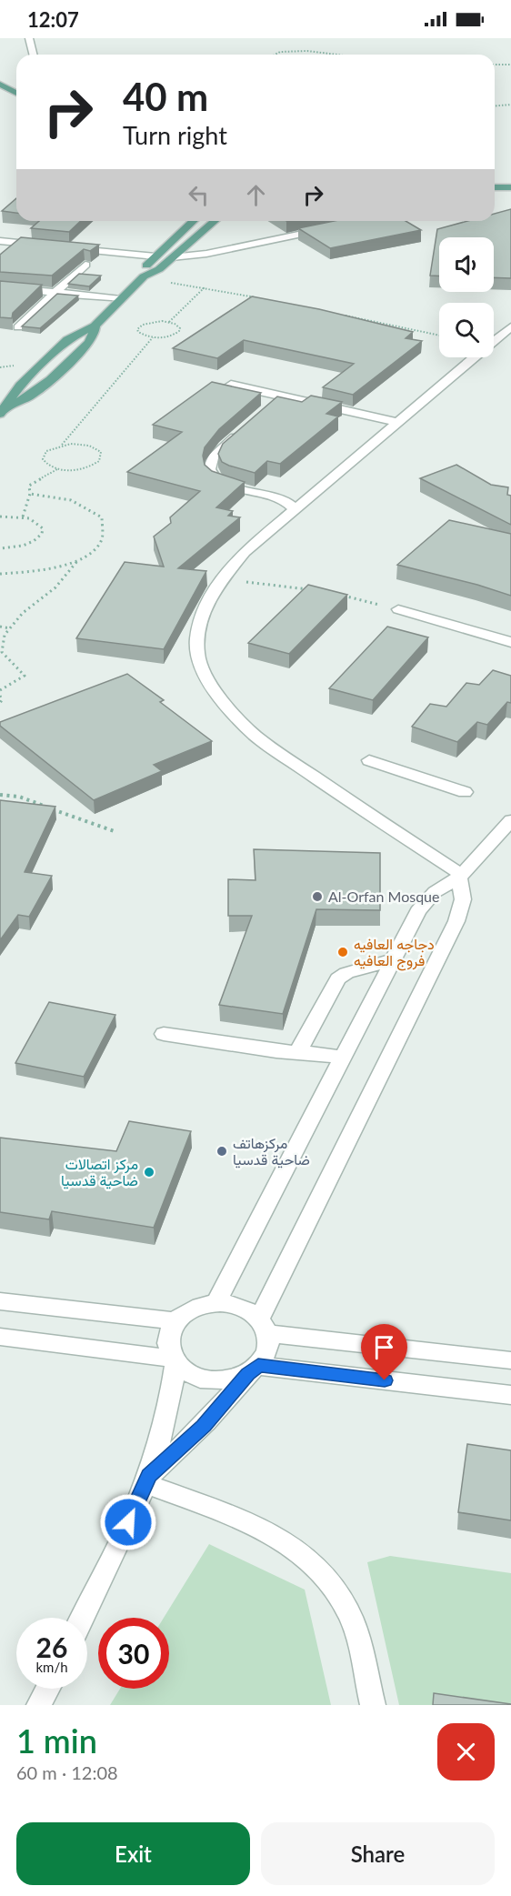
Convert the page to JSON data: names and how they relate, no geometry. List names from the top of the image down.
{
  "places": [
    "Al-Orfan Mosque",
    "دجاجه العافيه فروج العافيه",
    "مركزهاتف ضاحية قدسيا",
    "مركز اتصالات ضاحية قدسيا"
  ],
  "page": {
    "status": "12:07",
    "turn": ["40 m", "Turn right"],
    "speed": "26 km/h",
    "limit": "30",
    "heading": ["1 min", "60 m · 12:08"],
    "buttons": ["Exit", "Share"]
  }
}
